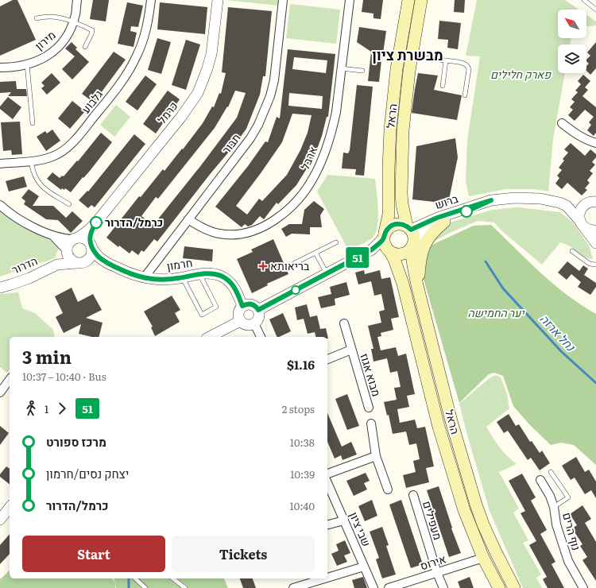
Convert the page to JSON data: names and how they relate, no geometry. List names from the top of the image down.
{
  "streets": {
    "main road": ["הראל"],
    "street": [
      "מירון",
      "גלבוע",
      "כרמל",
      "תבור",
      "ארבל",
      "ברוש",
      "חרמון",
      "הדרור",
      "מבוא אגוז",
      "מעפילים",
      "שבי ציון",
      "נוף הרים",
      "אירוס"
    ]
  },
  "crossings": [
    ["כרמל", "חרמון"],
    ["כרמל", "הדרור"],
    ["הראל", "ברוש"],
    ["הראל", "אירוס"],
    ["תבור", "ארבל"],
    ["תבור", "חרמון"],
    ["חרמון", "הדרור"],
    ["מעפילים", "אירוס"]
  ],
  "districts": ["מבשרת ציון"],
  "water": ["נחל ארזה"],
  "parks": ["פארק חלילים", "יער החמישה"],
  "places": {
    "other": ["כרמל/הדרור"],
    "health": ["בריאותא"]
  },
  "lines": ["bus line 51"],
  "north": "top left",
  "page": {
    "on_map": "51",
    "heading": ["3 min", "10:37 – 10:40 · Bus", "$1.16"],
    "legs": ["1", "51", "2 stops"],
    "list": [
      {
        "name": "מרכז ספורט",
        "value": "10:38"
      },
      {
        "name": "יצחק נסים/חרמון",
        "value": "10:39"
      },
      {
        "name": "כרמל/הדרור",
        "value": "10:40"
      }
    ],
    "buttons": ["Start", "Tickets"]
  }
}
